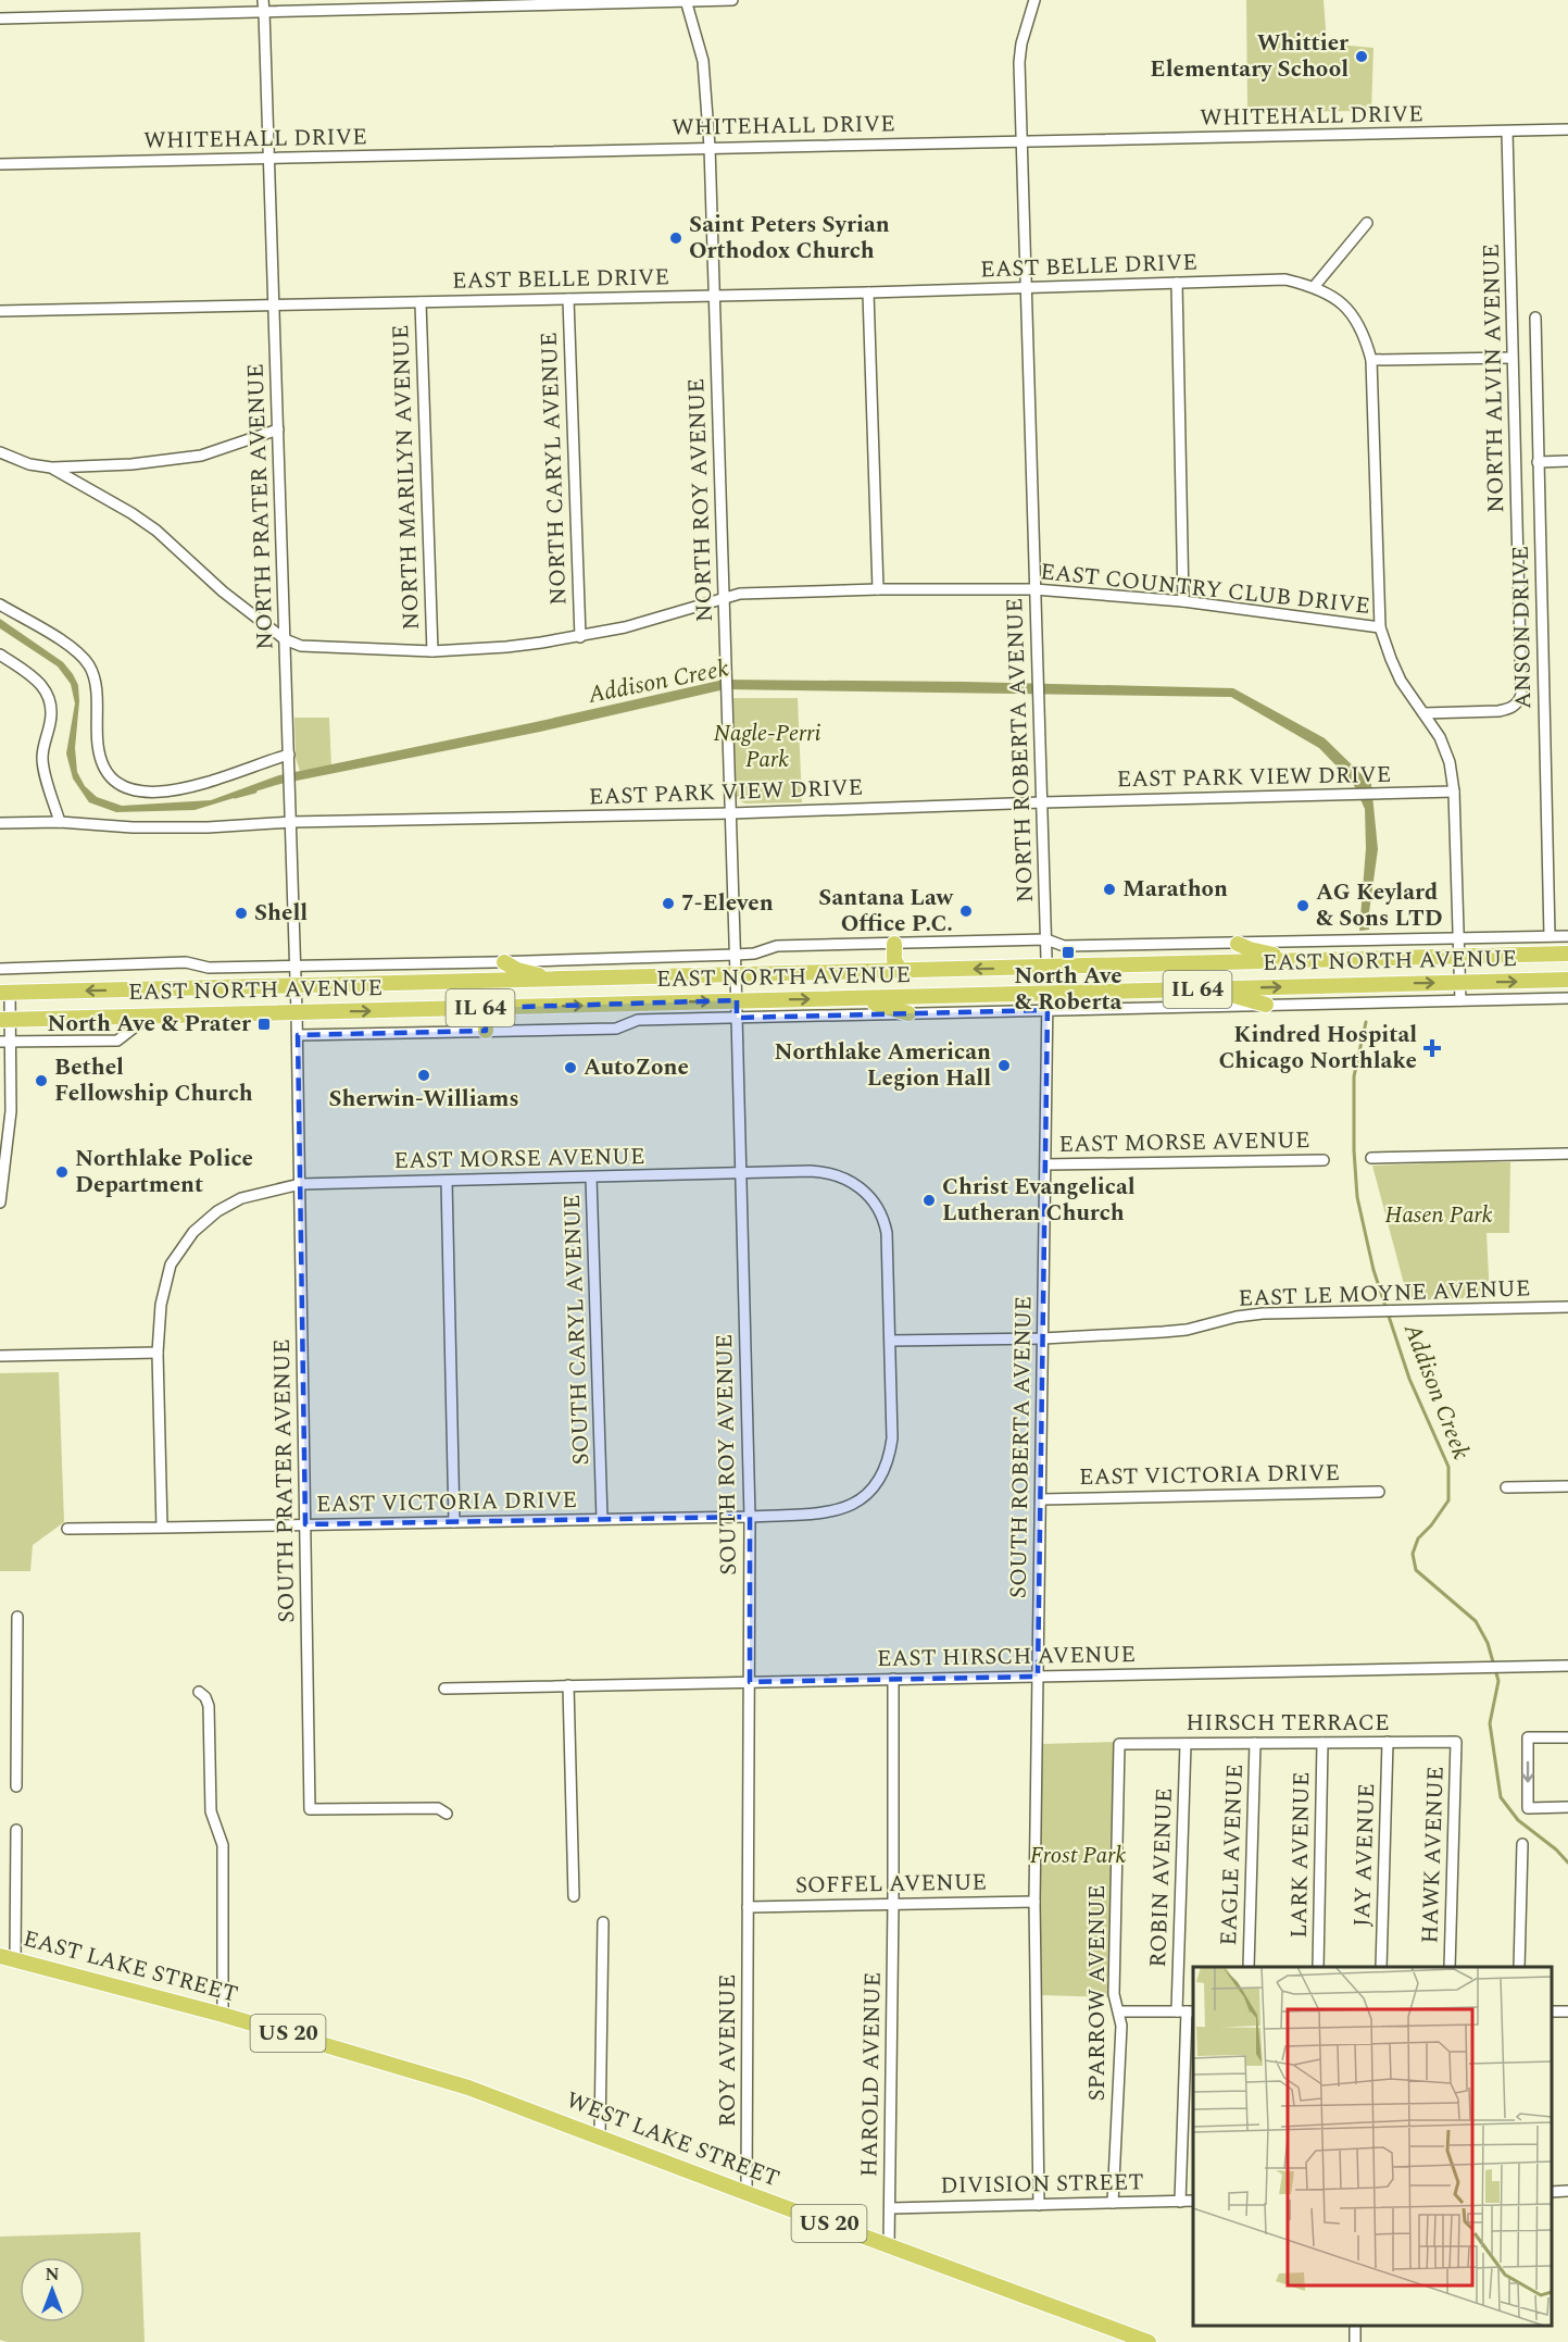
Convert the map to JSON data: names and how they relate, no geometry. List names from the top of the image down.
{
  "streets": {
    "main road": [
      "EAST NORTH AVENUE",
      "IL 64",
      "EAST LAKE STREET",
      "US 20",
      "WEST LAKE STREET"
    ],
    "street": [
      "WHITEHALL DRIVE",
      "EAST BELLE DRIVE",
      "NORTH ALVIN AVENUE",
      "NORTH CARYL AVENUE",
      "NORTH MARILYN AVENUE",
      "NORTH ROY AVENUE",
      "NORTH PRATER AVENUE",
      "EAST COUNTRY CLUB DRIVE",
      "ANSON DRIVE",
      "NORTH ROBERTA AVENUE",
      "EAST PARK VIEW DRIVE",
      "EAST MORSE AVENUE",
      "EAST LE MOYNE AVENUE",
      "SOUTH CARYL AVENUE",
      "SOUTH ROBERTA AVENUE",
      "SOUTH ROY AVENUE",
      "EAST VICTORIA DRIVE",
      "SOUTH PRATER AVENUE",
      "EAST HIRSCH AVENUE",
      "HIRSCH TERRACE",
      "EAGLE AVENUE",
      "LARK AVENUE",
      "JAY AVENUE",
      "HAWK AVENUE",
      "ROBIN AVENUE",
      "SOFFEL AVENUE",
      "SPARROW AVENUE",
      "ROY AVENUE",
      "HAROLD AVENUE",
      "DIVISION STREET"
    ]
  },
  "crossings": [
    ["WHITEHALL DRIVE", "NORTH ALVIN AVENUE"],
    ["WHITEHALL DRIVE", "NORTH ROY AVENUE"],
    ["WHITEHALL DRIVE", "NORTH PRATER AVENUE"],
    ["WHITEHALL DRIVE", "NORTH ROBERTA AVENUE"],
    ["EAST BELLE DRIVE", "NORTH ALVIN AVENUE"],
    ["EAST BELLE DRIVE", "NORTH CARYL AVENUE"],
    ["EAST BELLE DRIVE", "NORTH MARILYN AVENUE"],
    ["EAST BELLE DRIVE", "NORTH ROY AVENUE"],
    ["EAST BELLE DRIVE", "NORTH PRATER AVENUE"],
    ["EAST BELLE DRIVE", "EAST COUNTRY CLUB DRIVE"],
    ["EAST BELLE DRIVE", "NORTH ROBERTA AVENUE"],
    ["EAST BELLE DRIVE", "EAST PARK VIEW DRIVE"],
    ["EAST BELLE DRIVE", "EAST NORTH AVENUE"],
    ["NORTH CARYL AVENUE", "EAST COUNTRY CLUB DRIVE"],
    ["NORTH MARILYN AVENUE", "EAST COUNTRY CLUB DRIVE"],
    ["NORTH ROY AVENUE", "EAST COUNTRY CLUB DRIVE"],
    ["NORTH ROY AVENUE", "EAST PARK VIEW DRIVE"],
    ["NORTH ROY AVENUE", "EAST NORTH AVENUE"],
    ["NORTH ROY AVENUE", "SOUTH ROY AVENUE"],
    ["NORTH PRATER AVENUE", "EAST COUNTRY CLUB DRIVE"],
    ["NORTH PRATER AVENUE", "EAST PARK VIEW DRIVE"],
    ["NORTH PRATER AVENUE", "EAST NORTH AVENUE"],
    ["NORTH PRATER AVENUE", "SOUTH PRATER AVENUE"],
    ["EAST COUNTRY CLUB DRIVE", "NORTH ROBERTA AVENUE"],
    ["ANSON DRIVE", "EAST NORTH AVENUE"],
    ["NORTH ROBERTA AVENUE", "EAST PARK VIEW DRIVE"],
    ["NORTH ROBERTA AVENUE", "EAST NORTH AVENUE"],
    ["NORTH ROBERTA AVENUE", "SOUTH ROBERTA AVENUE"],
    ["EAST NORTH AVENUE", "SOUTH ROBERTA AVENUE"],
    ["EAST NORTH AVENUE", "SOUTH ROY AVENUE"],
    ["EAST NORTH AVENUE", "SOUTH PRATER AVENUE"],
    ["EAST MORSE AVENUE", "EAST LE MOYNE AVENUE"],
    ["EAST MORSE AVENUE", "SOUTH CARYL AVENUE"],
    ["EAST MORSE AVENUE", "SOUTH ROBERTA AVENUE"],
    ["EAST MORSE AVENUE", "SOUTH ROY AVENUE"],
    ["EAST MORSE AVENUE", "EAST VICTORIA DRIVE"],
    ["EAST MORSE AVENUE", "SOUTH PRATER AVENUE"],
    ["EAST LE MOYNE AVENUE", "SOUTH ROBERTA AVENUE"],
    ["EAST LE MOYNE AVENUE", "EAST VICTORIA DRIVE"],
    ["SOUTH CARYL AVENUE", "EAST VICTORIA DRIVE"],
    ["SOUTH ROBERTA AVENUE", "EAST VICTORIA DRIVE"],
    ["SOUTH ROBERTA AVENUE", "EAST HIRSCH AVENUE"],
    ["SOUTH ROBERTA AVENUE", "SOFFEL AVENUE"],
    ["SOUTH ROY AVENUE", "EAST VICTORIA DRIVE"],
    ["SOUTH ROY AVENUE", "EAST HIRSCH AVENUE"],
    ["SOUTH ROY AVENUE", "SOFFEL AVENUE"],
    ["SOUTH ROY AVENUE", "ROY AVENUE"],
    ["EAST VICTORIA DRIVE", "SOUTH PRATER AVENUE"],
    ["EAST HIRSCH AVENUE", "HAROLD AVENUE"],
    ["HIRSCH TERRACE", "EAGLE AVENUE"],
    ["HIRSCH TERRACE", "LARK AVENUE"],
    ["HIRSCH TERRACE", "JAY AVENUE"],
    ["HIRSCH TERRACE", "HAWK AVENUE"],
    ["HIRSCH TERRACE", "ROBIN AVENUE"],
    ["HIRSCH TERRACE", "SPARROW AVENUE"],
    ["ROBIN AVENUE", "DIVISION STREET"],
    ["SOFFEL AVENUE", "ROY AVENUE"],
    ["SOFFEL AVENUE", "HAROLD AVENUE"],
    ["EAST LAKE STREET", "WEST LAKE STREET"],
    ["SPARROW AVENUE", "DIVISION STREET"],
    ["ROY AVENUE", "WEST LAKE STREET"],
    ["HAROLD AVENUE", "WEST LAKE STREET"],
    ["HAROLD AVENUE", "DIVISION STREET"]
  ],
  "water": ["Addison Creek"],
  "parks": ["Nagle-Perri Park", "Hasen Park", "Frost Park"],
  "places": {
    "other": [
      "Whittier Elementary School",
      "Saint Peters Syrian Orthodox Church",
      "Marathon",
      "7-Eleven",
      "AG Keylard & Sons LTD",
      "Santana Law Office P.C.",
      "Shell",
      "Northlake American Legion Hall",
      "AutoZone",
      "Sherwin-Williams",
      "Bethel Fellowship Church",
      "Northlake Police Department",
      "Christ Evangelical Lutheran Church"
    ],
    "transit": ["North Ave & Roberta", "North Ave & Prater"],
    "health": ["Kindred Hospital Chicago Northlake"]
  },
  "north": "top"
}
